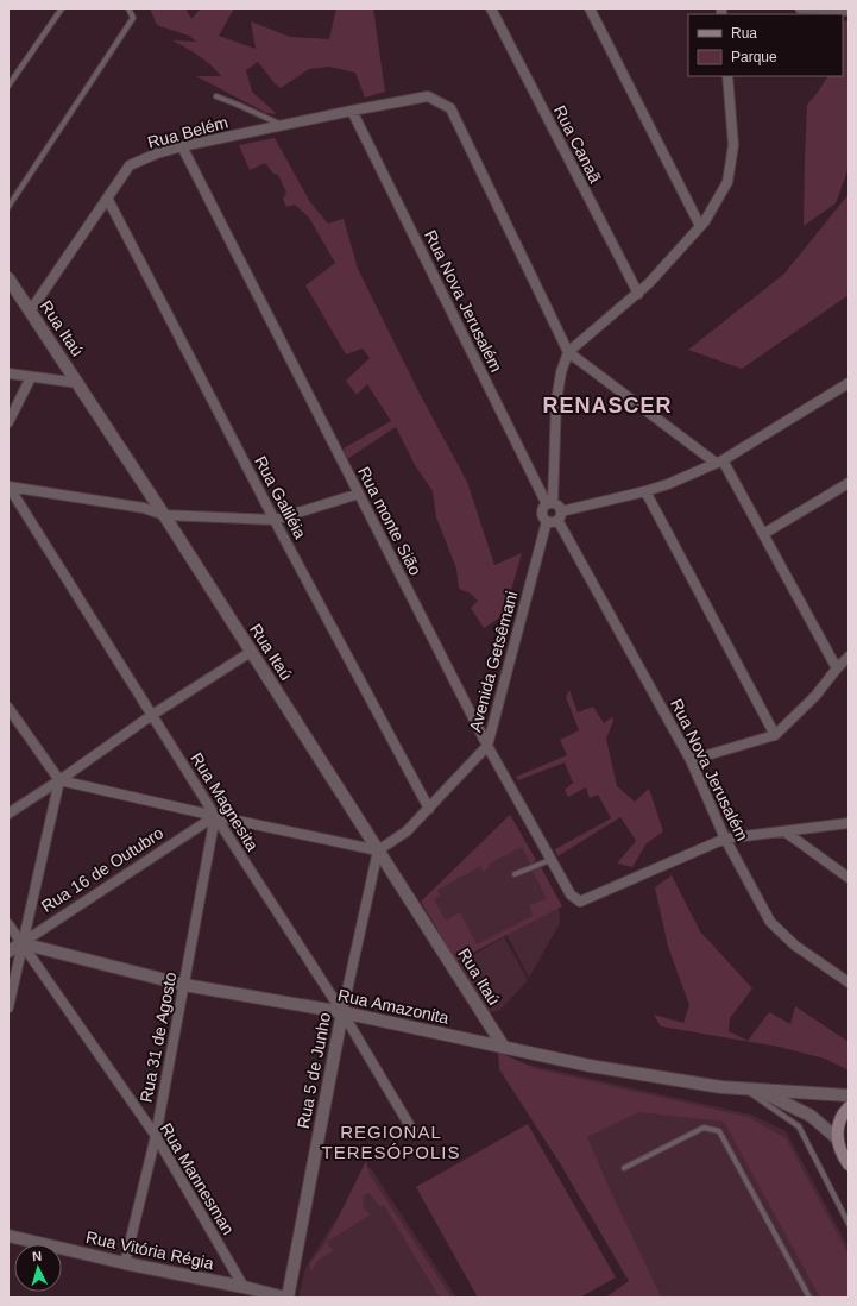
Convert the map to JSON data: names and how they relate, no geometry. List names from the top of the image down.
{
  "streets": {
    "main road": ["Rua Amazonita"],
    "street": [
      "Rua Belém",
      "Rua Canaã",
      "Rua Nova Jerusalém",
      "Rua Itaú",
      "Rua Galiléia",
      "Rua monte Sião",
      "Avenida Getsêmani",
      "Rua Magnesita",
      "Rua 16 de Outubro",
      "Rua 31 de Agosto",
      "Rua 5 de Junho",
      "Rua Mannesman",
      "Rua Vitória Régia"
    ]
  },
  "crossings": [
    ["Rua Belém", "Rua Nova Jerusalém"],
    ["Rua Belém", "Rua Itaú"],
    ["Rua Belém", "Rua Galiléia"],
    ["Rua Belém", "Rua monte Sião"],
    ["Rua Nova Jerusalém", "Rua monte Sião"],
    ["Rua Nova Jerusalém", "Avenida Getsêmani"],
    ["Rua Itaú", "Avenida Getsêmani"],
    ["Rua Itaú", "Rua Amazonita"],
    ["Rua Itaú", "Rua 5 de Junho"],
    ["Rua Galiléia", "Avenida Getsêmani"],
    ["Rua monte Sião", "Avenida Getsêmani"],
    ["Avenida Getsêmani", "Rua 5 de Junho"],
    ["Rua Magnesita", "Rua 16 de Outubro"],
    ["Rua Magnesita", "Rua Amazonita"],
    ["Rua Magnesita", "Rua 31 de Agosto"],
    ["Rua Magnesita", "Rua 5 de Junho"],
    ["Rua 16 de Outubro", "Rua Amazonita"],
    ["Rua 16 de Outubro", "Rua 31 de Agosto"],
    ["Rua 16 de Outubro", "Rua Mannesman"],
    ["Rua Amazonita", "Rua 31 de Agosto"],
    ["Rua Amazonita", "Rua 5 de Junho"],
    ["Rua Amazonita", "Rua Mannesman"],
    ["Rua 31 de Agosto", "Rua Mannesman"],
    ["Rua 31 de Agosto", "Rua Vitória Régia"],
    ["Rua 5 de Junho", "Rua Vitória Régia"],
    ["Rua Mannesman", "Rua Vitória Régia"]
  ],
  "districts": ["RENASCER", "REGIONAL TERESÓPOLIS"],
  "legend": ["Rua", "Parque"],
  "north": "top"
}
